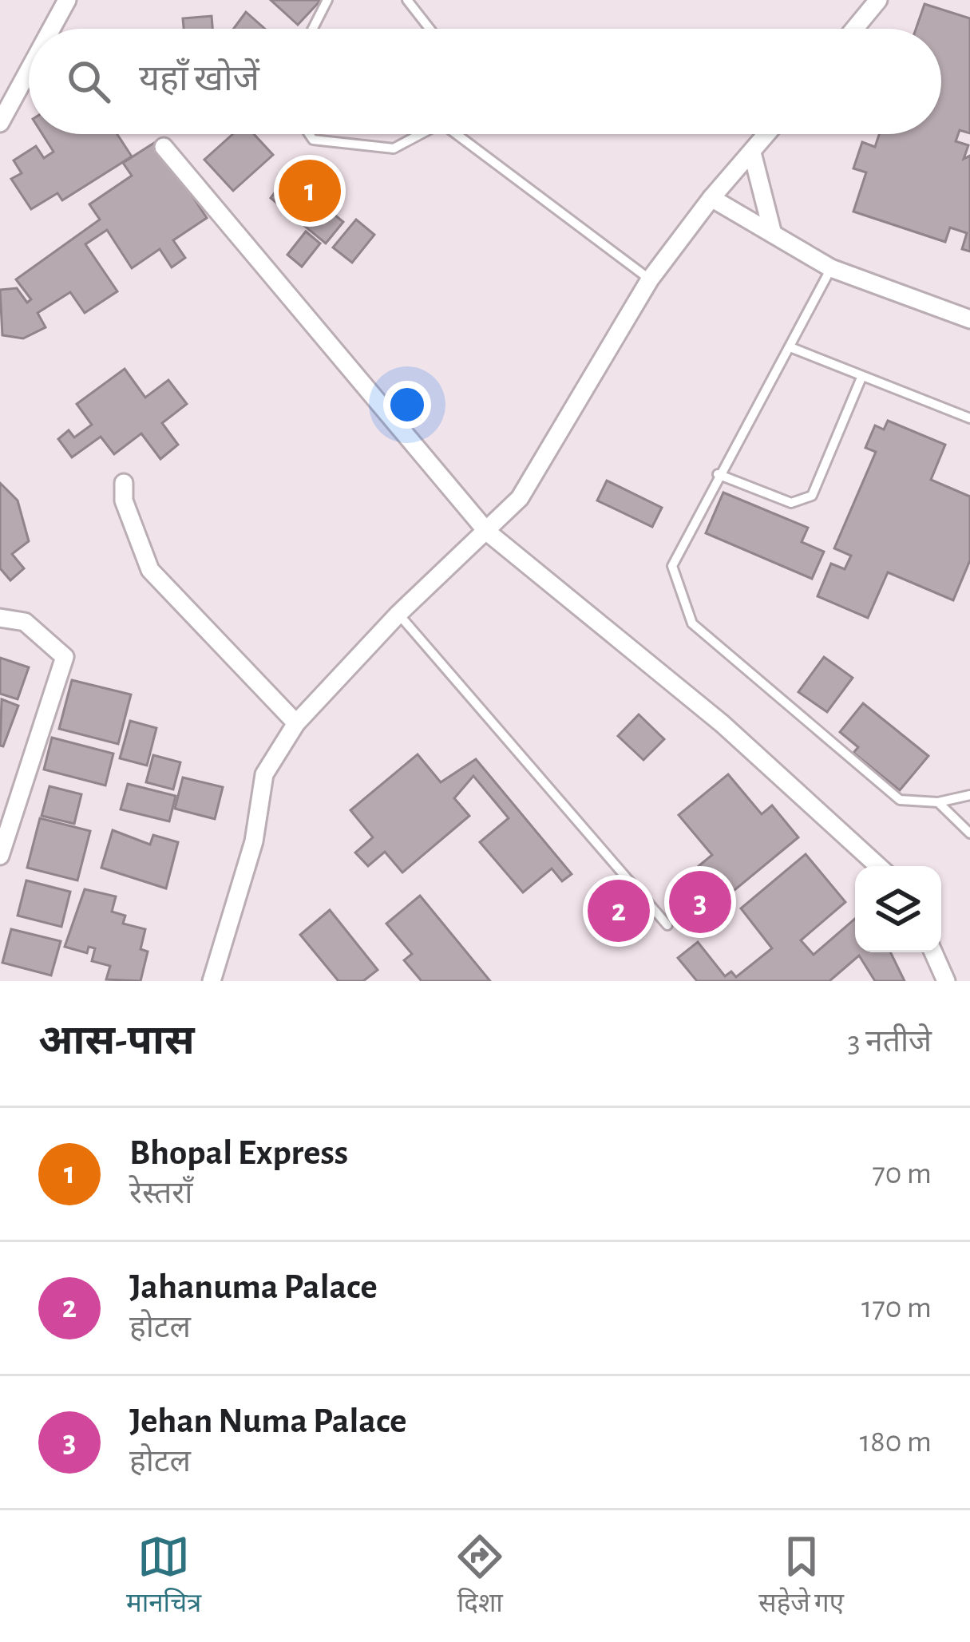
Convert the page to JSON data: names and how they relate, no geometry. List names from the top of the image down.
{
  "page": {
    "search": "यहाँ खोजें",
    "pins": ["1", "3", "2"],
    "heading": ["आस-पास", "3 नतीजे"],
    "list": [
      {
        "mark": "1",
        "name": "Bhopal Express",
        "note": "रेस्तराँ",
        "value": "70 m"
      },
      {
        "mark": "2",
        "name": "Jahanuma Palace",
        "note": "होटल",
        "value": "170 m"
      },
      {
        "mark": "3",
        "name": "Jehan Numa Palace",
        "note": "होटल",
        "value": "180 m"
      }
    ],
    "nav": ["मानचित्र", "दिशा", "सहेजे गए"]
  }
}
